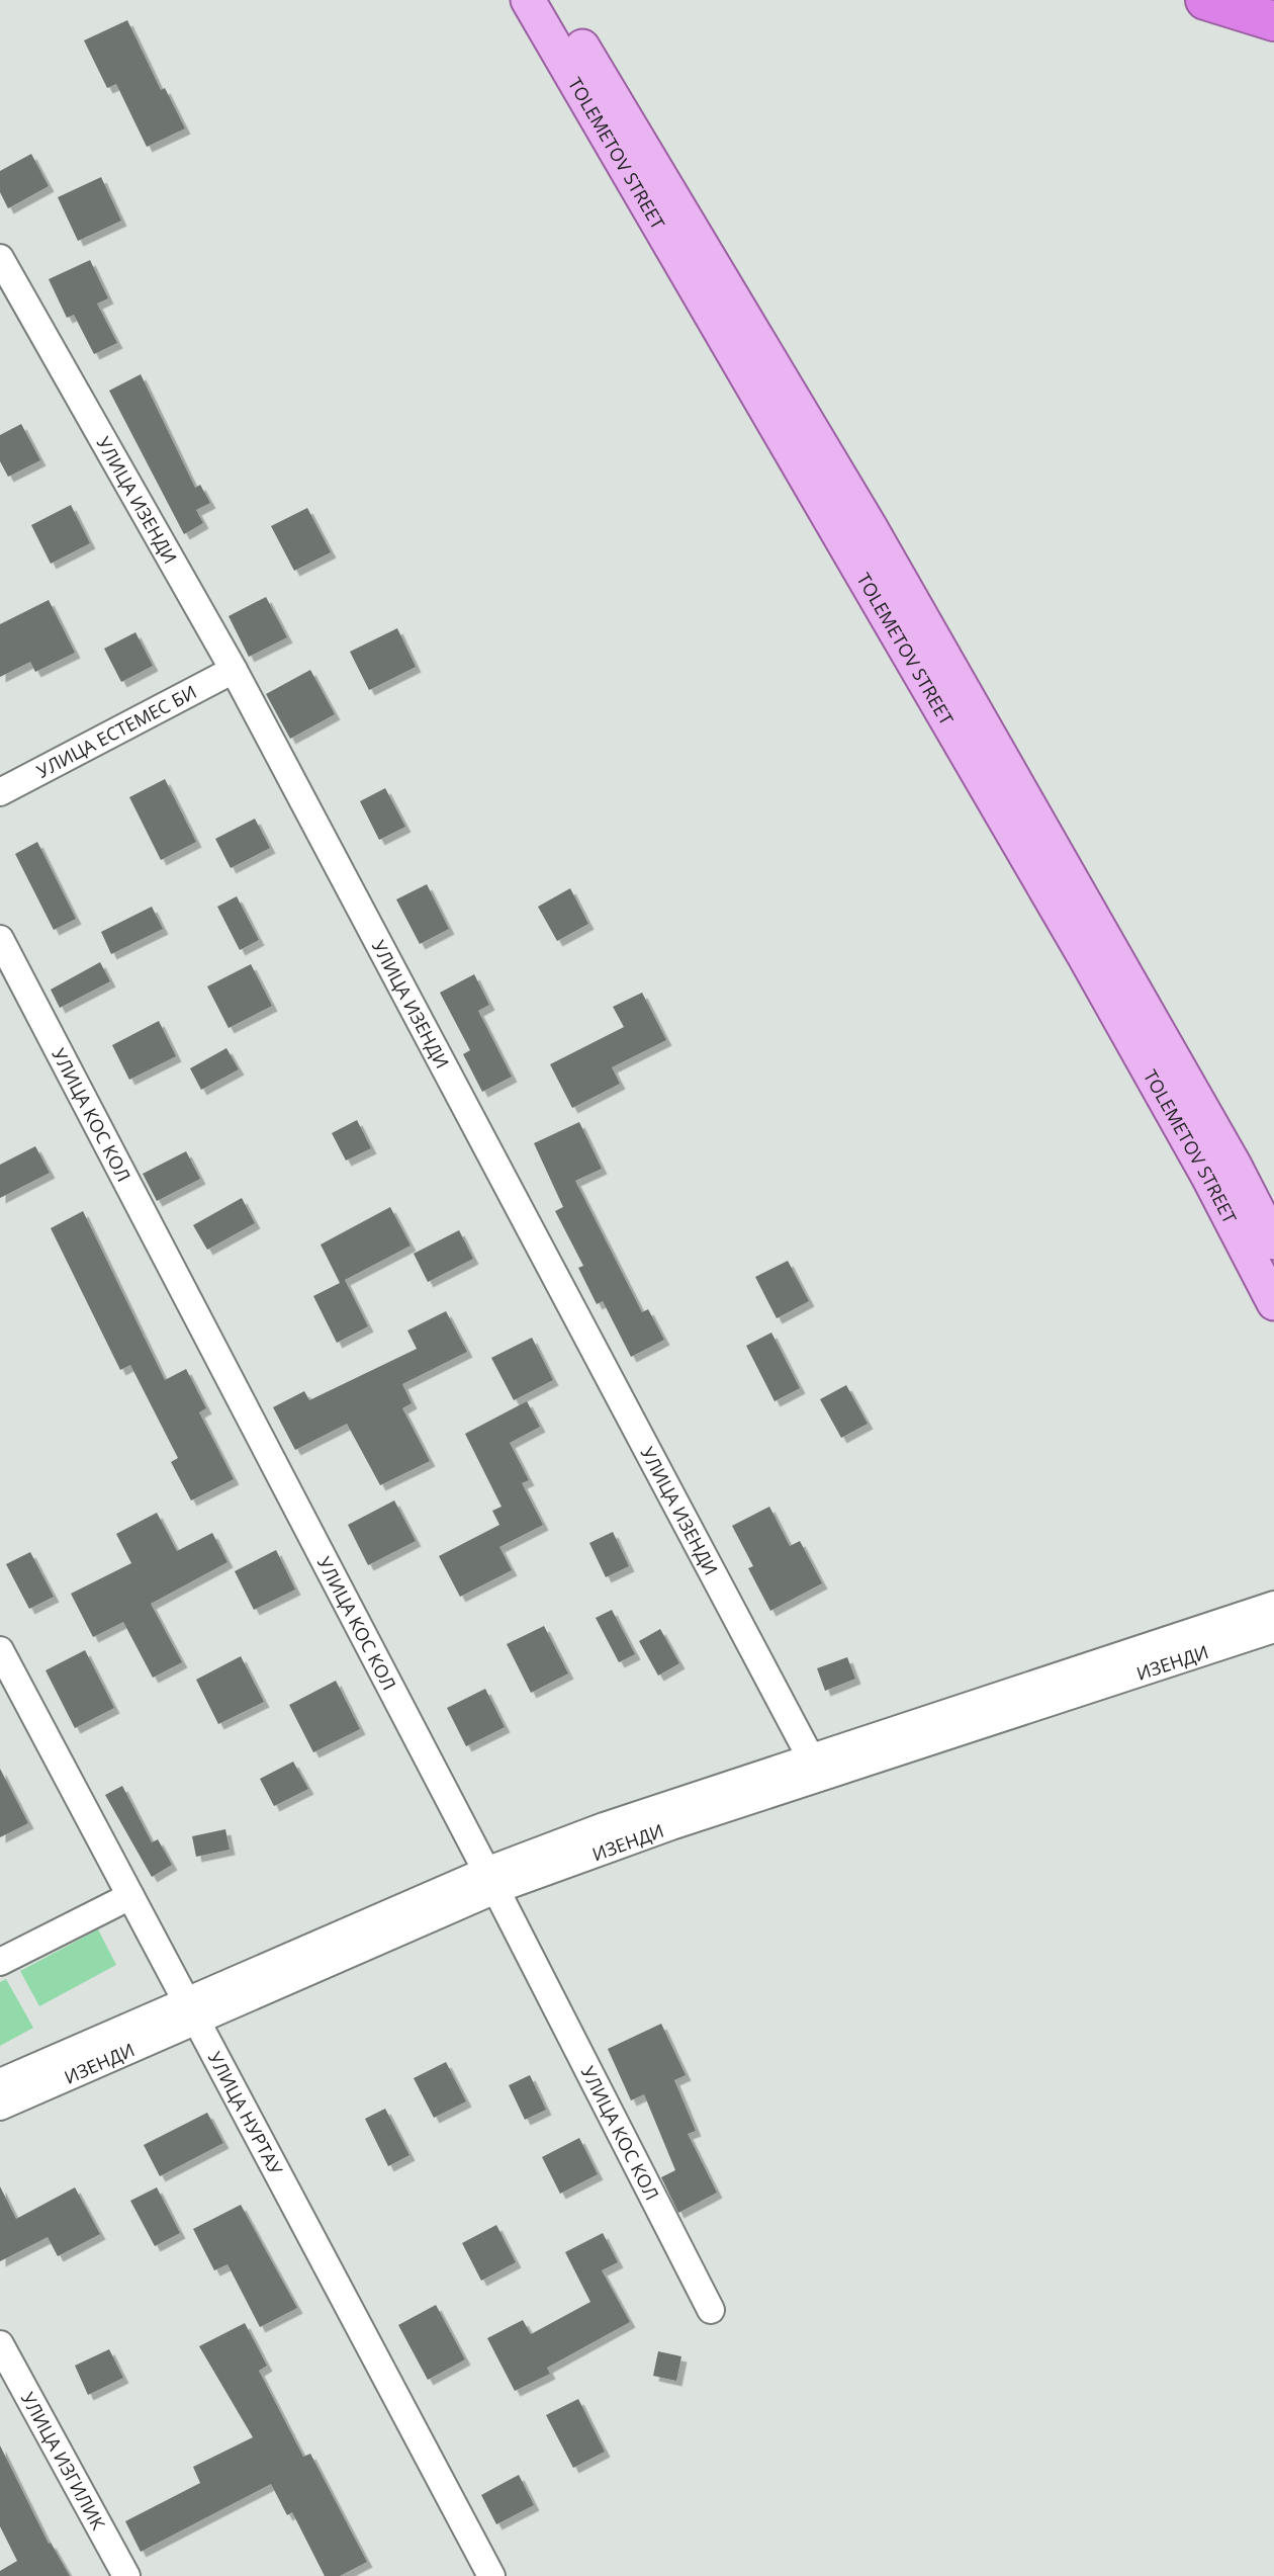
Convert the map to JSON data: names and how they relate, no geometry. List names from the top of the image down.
{
  "streets": {
    "main road": ["TOLEMETOV STREET"],
    "street": [
      "УЛИЦА ИЗЕНДИ",
      "УЛИЦА ЕСТЕМЕС БИ",
      "УЛИЦА КОС КОЛ",
      "ИЗЕНДИ",
      "УЛИЦА НУРТАУ",
      "УЛИЦА ИЗГИЛИК"
    ]
  },
  "crossings": [
    ["УЛИЦА ИЗЕНДИ", "УЛИЦА ЕСТЕМЕС БИ"],
    ["УЛИЦА ИЗЕНДИ", "ИЗЕНДИ"],
    ["УЛИЦА КОС КОЛ", "ИЗЕНДИ"],
    ["ИЗЕНДИ", "УЛИЦА НУРТАУ"]
  ]
}
